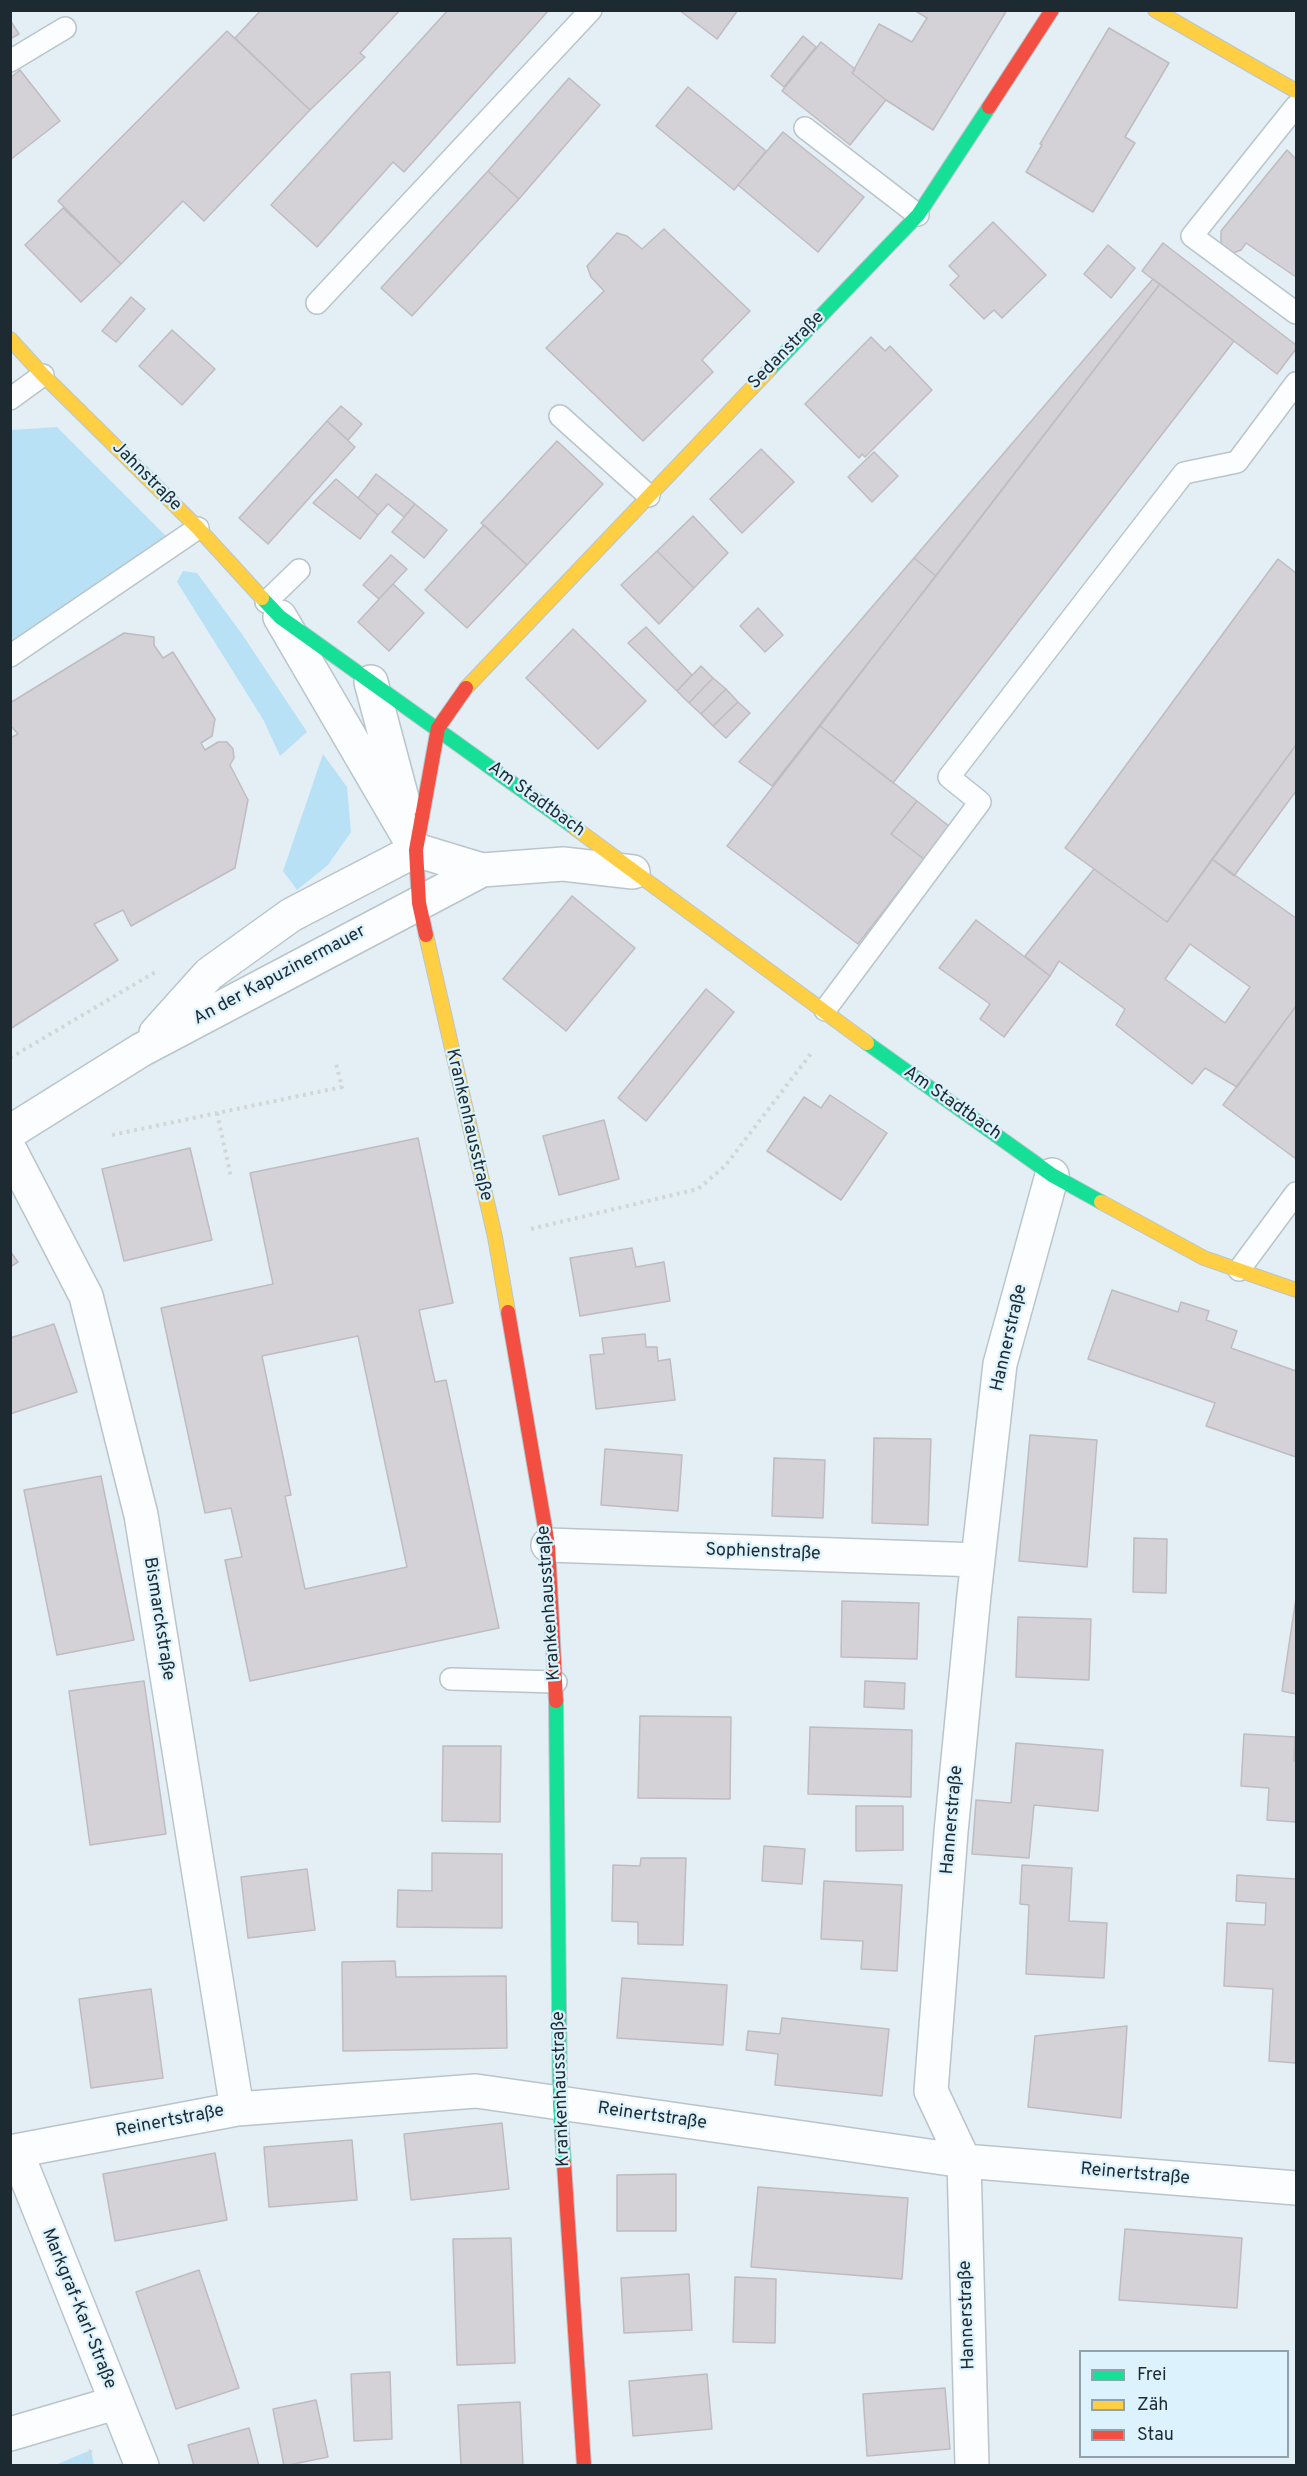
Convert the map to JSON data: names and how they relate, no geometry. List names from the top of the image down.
{
  "streets": {
    "street": [
      "Sedanstraße",
      "Jahnstraße",
      "Am Stadtbach",
      "An der Kapuzinermauer",
      "Krankenhausstraße",
      "Hannerstraße",
      "Sophienstraße",
      "Bismarckstraße",
      "Reinertstraße",
      "Markgraf-Karl-Straße"
    ]
  },
  "crossings": [
    ["Sedanstraße", "Krankenhausstraße"],
    ["Jahnstraße", "Am Stadtbach"],
    ["Jahnstraße", "An der Kapuzinermauer"],
    ["Jahnstraße", "Krankenhausstraße"],
    ["Am Stadtbach", "An der Kapuzinermauer"],
    ["Am Stadtbach", "Krankenhausstraße"],
    ["Am Stadtbach", "Hannerstraße"],
    ["An der Kapuzinermauer", "Krankenhausstraße"],
    ["Krankenhausstraße", "Sophienstraße"],
    ["Krankenhausstraße", "Reinertstraße"],
    ["Hannerstraße", "Sophienstraße"],
    ["Hannerstraße", "Reinertstraße"],
    ["Bismarckstraße", "Reinertstraße"],
    ["Reinertstraße", "Markgraf-Karl-Straße"]
  ],
  "legend": ["Frei", "Zäh", "Stau"]
}
